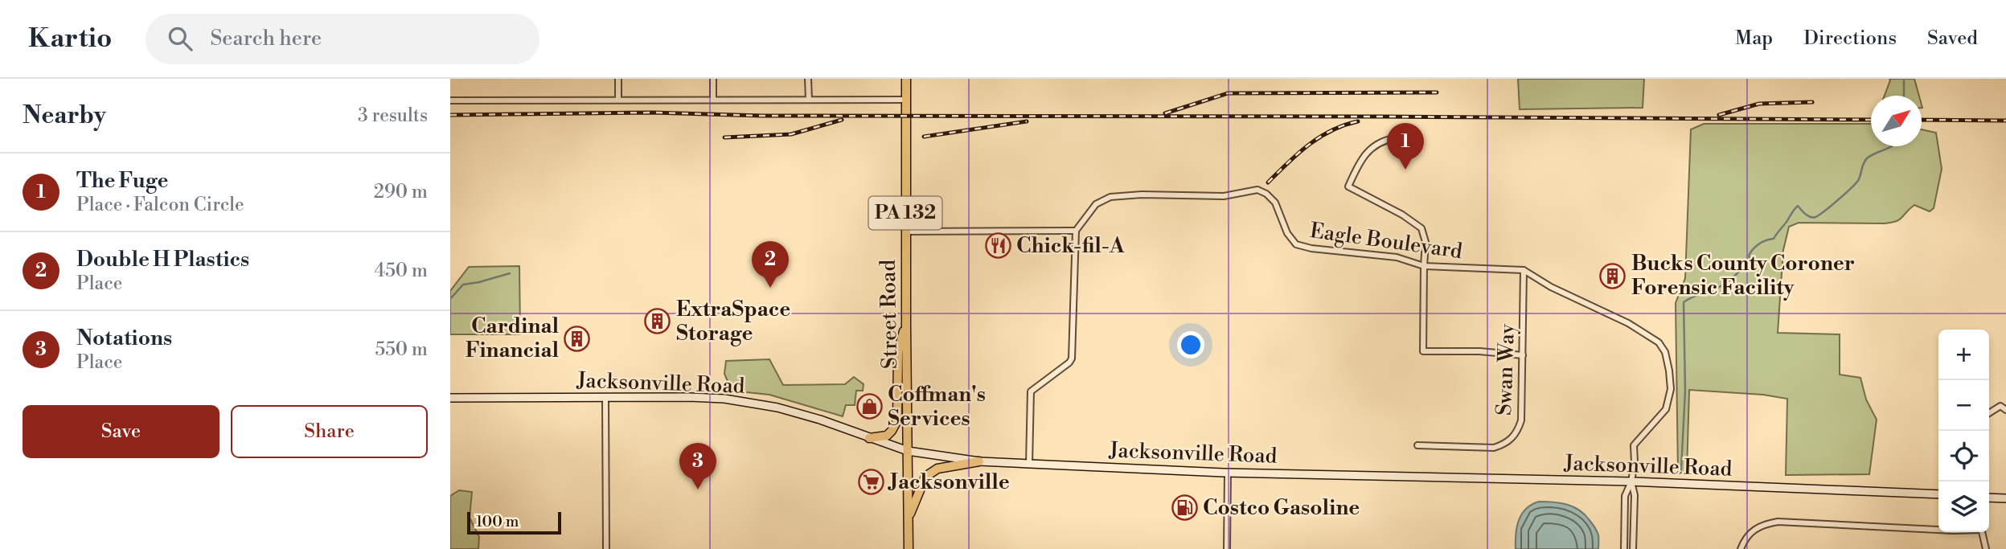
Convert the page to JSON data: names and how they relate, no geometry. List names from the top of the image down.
{
  "streets": {
    "main road": ["PA 132", "Street Road", "Jacksonville Road"],
    "street": ["Eagle Boulevard", "Swan Way"]
  },
  "crossings": [
    ["Eagle Boulevard", "Swan Way"],
    ["Street Road", "Jacksonville Road"]
  ],
  "places": {
    "restaurant": ["Chick-fil-A"],
    "building": ["Bucks County Coroner Forensic Facility", "ExtraSpace Storage", "Cardinal Financial"],
    "shop": ["Coffman's Services"],
    "supermarket": ["Jacksonville"],
    "fuel station": ["Costco Gasoline"]
  },
  "scale_bar": "100 m",
  "north": "top right",
  "page": {
    "header": "Kartio",
    "search": "Search here",
    "nav": ["Map", "Directions", "Saved"],
    "heading": ["Nearby", "3 results"],
    "pins": ["1", "2", "3"],
    "list": [
      {
        "mark": "1",
        "name": "The Fuge",
        "note": "Place · Falcon Circle",
        "value": "290 m"
      },
      {
        "mark": "2",
        "name": "Double H Plastics",
        "note": "Place",
        "value": "450 m"
      },
      {
        "mark": "3",
        "name": "Notations",
        "note": "Place",
        "value": "550 m"
      }
    ],
    "map_buttons": ["+", "−"],
    "buttons": ["Save", "Share"],
    "scale": "100 m"
  }
}
